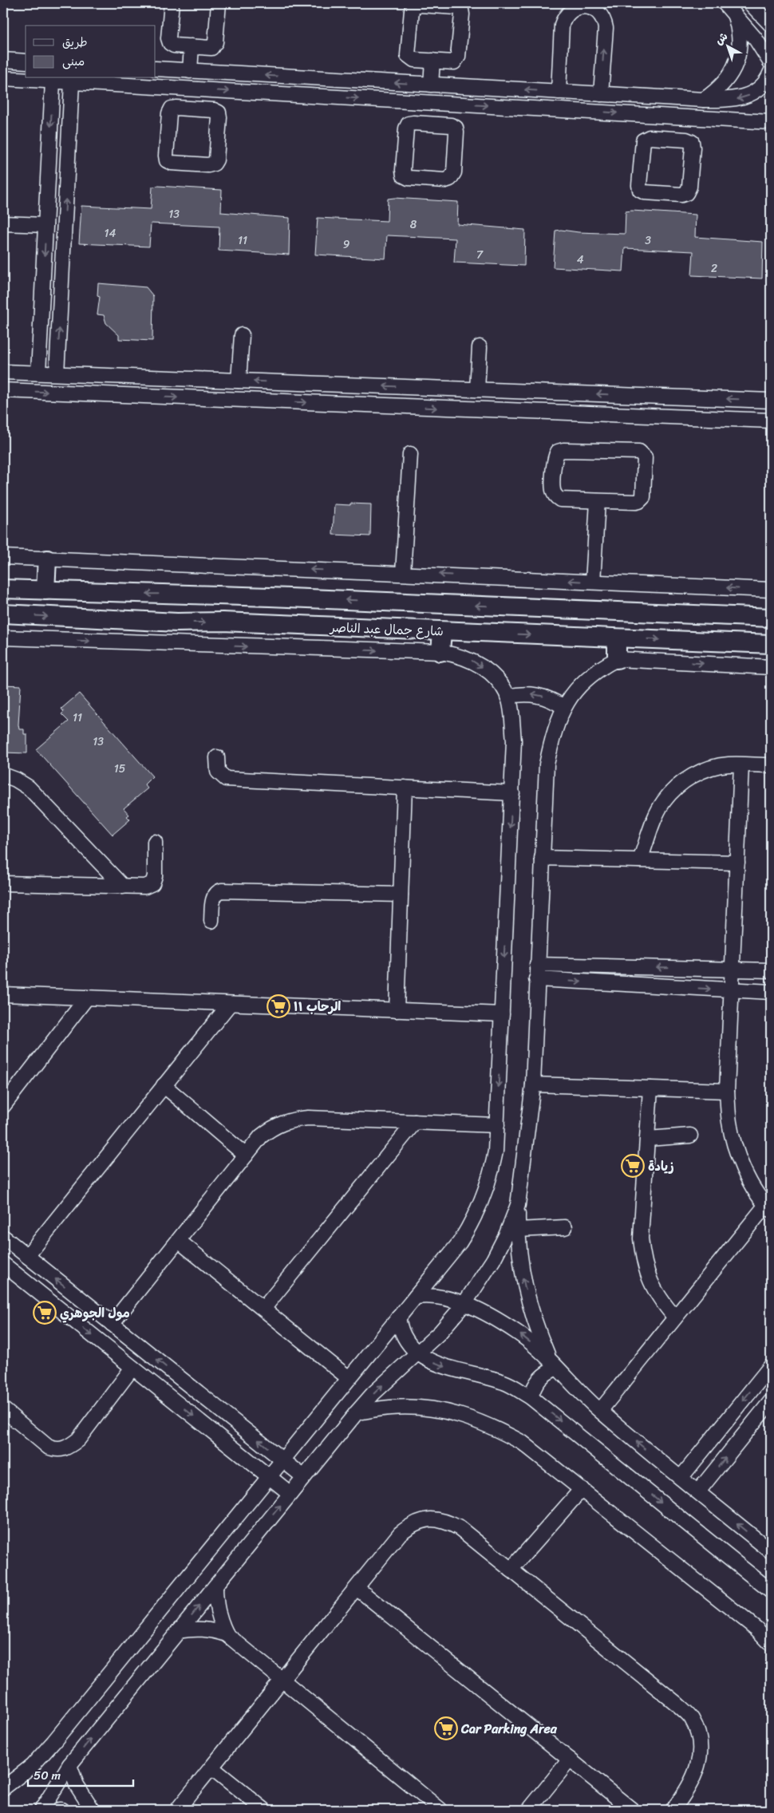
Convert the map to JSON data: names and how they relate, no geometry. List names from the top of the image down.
{
  "streets": {
    "main road": ["شارع جمال عبد الناصر"]
  },
  "places": {
    "supermarket": [
      "الرحاب ١١",
      "زيادة",
      "مول الجوهري",
      "Car Parking Area"
    ]
  },
  "house_numbers": [
    "13",
    "8",
    "14",
    "11",
    "3",
    "9",
    "7",
    "4",
    "2",
    "11",
    "13",
    "15"
  ],
  "legend": ["طريق", "مبنى"],
  "scale_bar": "50 m",
  "north": "top left"
}
